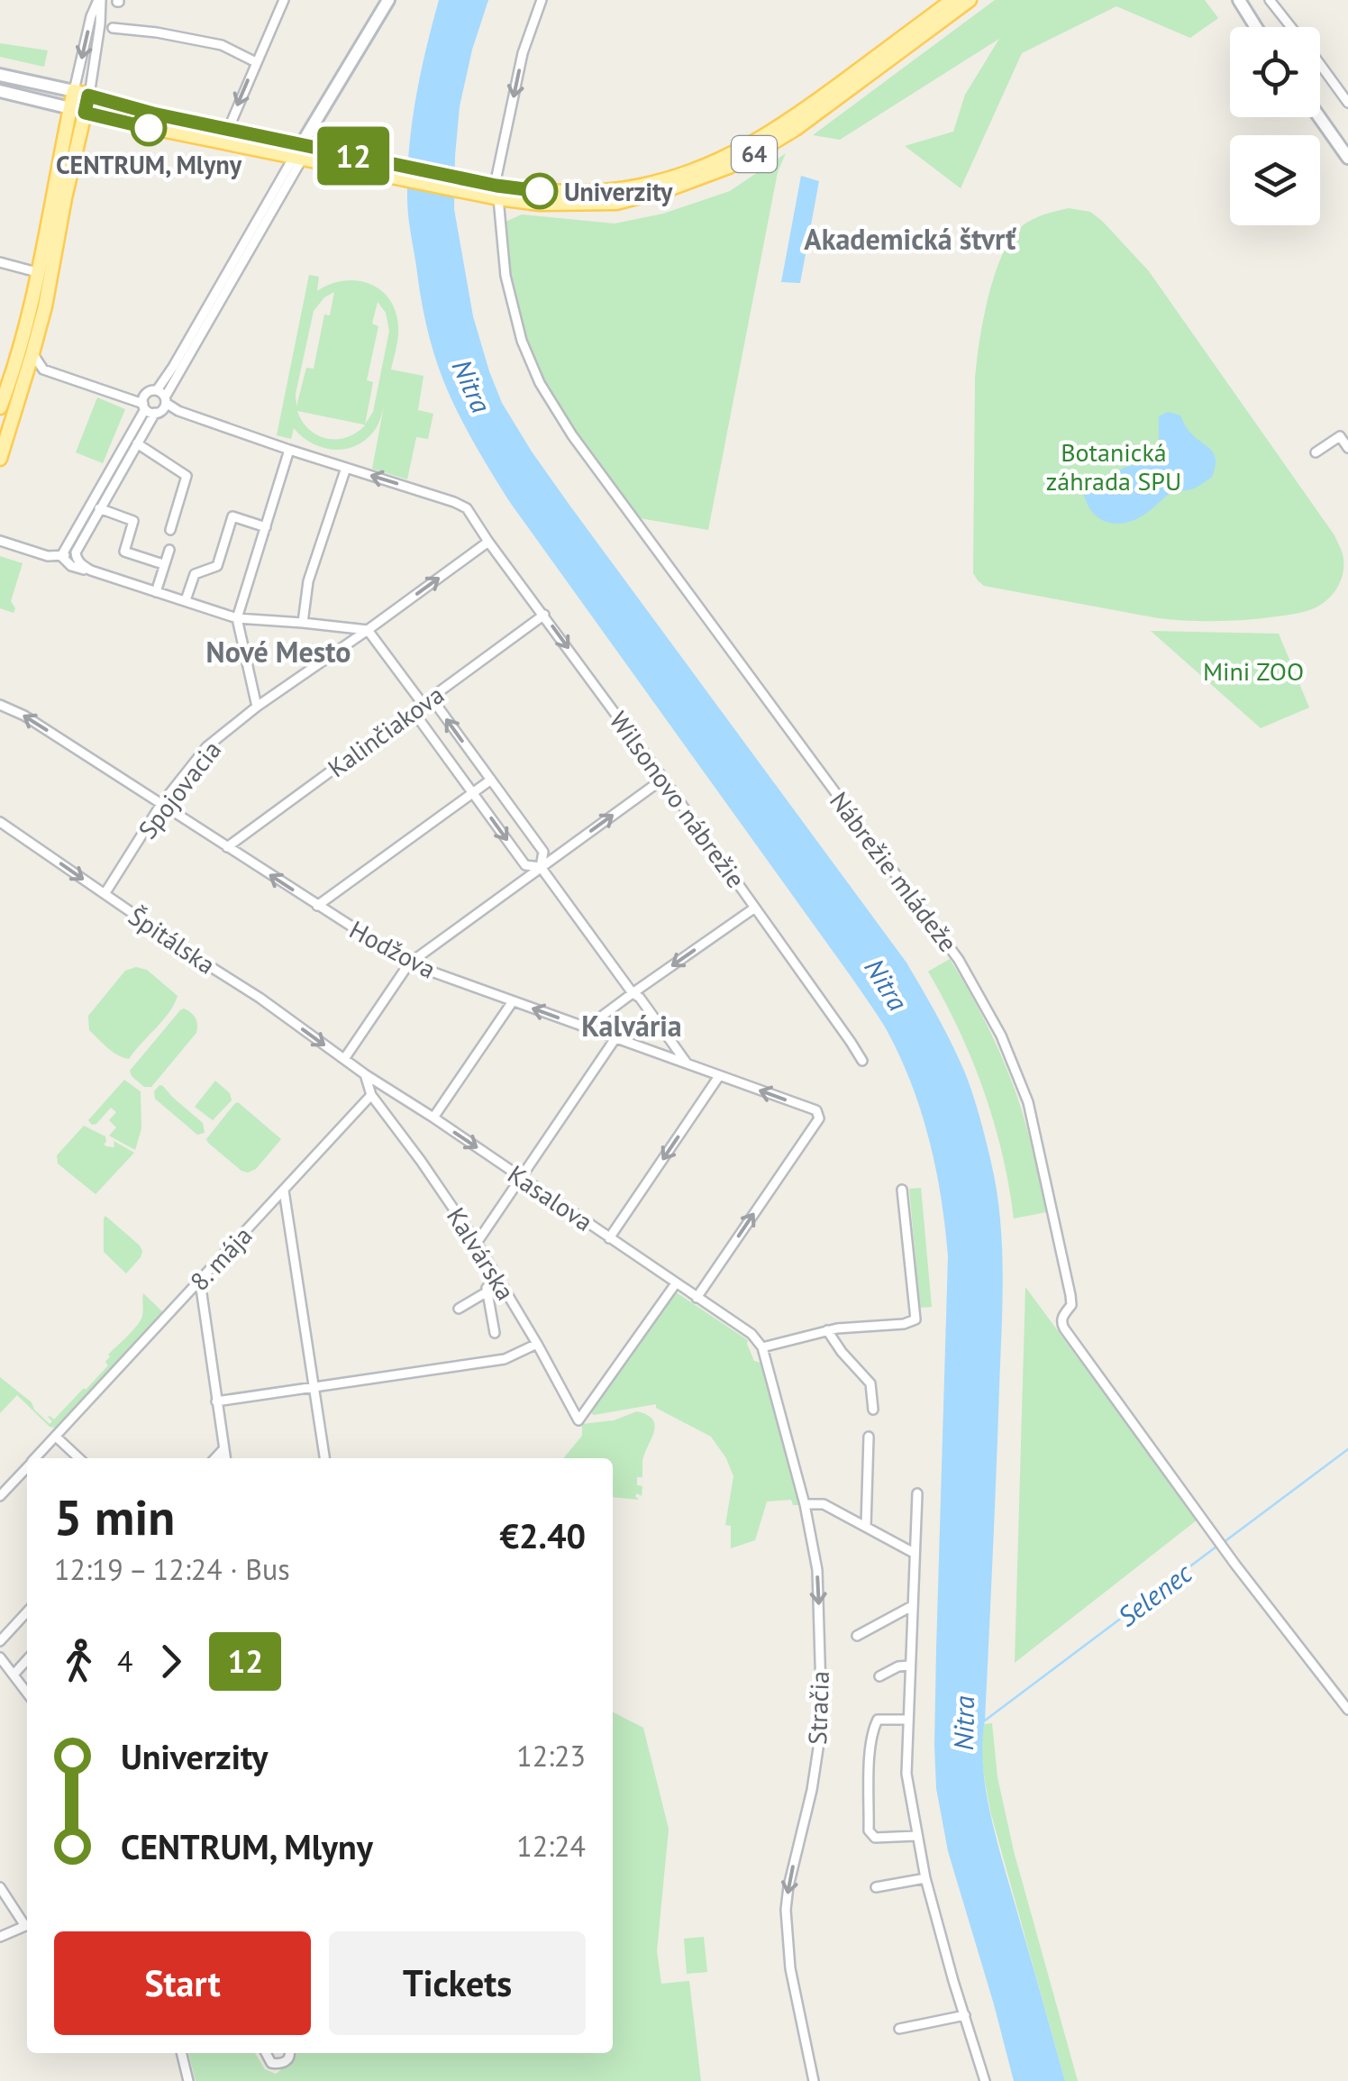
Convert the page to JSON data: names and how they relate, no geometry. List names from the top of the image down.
{
  "streets": {
    "main road": ["64"],
    "street": [
      "Kalinčiakova",
      "Spojovacia",
      "Wilsonovo nábrežie",
      "Nábrežie mládeže",
      "Špitálska",
      "Hodžova",
      "Kasalova",
      "Kalvárska",
      "8. mája",
      "Stračia"
    ]
  },
  "crossings": [
    ["64", "Nábrežie mládeže"],
    ["Kalinčiakova", "Wilsonovo nábrežie"],
    ["Kalinčiakova", "Hodžova"],
    ["Spojovacia", "Wilsonovo nábrežie"],
    ["Spojovacia", "Špitálska"],
    ["Spojovacia", "Hodžova"],
    ["Špitálska", "Kasalova"],
    ["Hodžova", "Kasalova"],
    ["Kasalova", "Kalvárska"],
    ["Kasalova", "Stračia"],
    ["Kalvárska", "8. mája"]
  ],
  "one_way": ["Špitálska", "Stračia"],
  "districts": ["Akademická štvrť", "Nové Mesto", "Kalvária"],
  "water": ["Nitra", "Selenec"],
  "parks": ["Botanická záhrada SPU", "Mini ZOO"],
  "places": ["CENTRUM, Mlyny", "Univerzity"],
  "lines": ["bus line 12"],
  "page": {
    "on_map": "12",
    "heading": ["5 min", "12:19 – 12:24 · Bus", "€2.40"],
    "legs": ["4", "12"],
    "list": [
      {
        "name": "Univerzity",
        "value": "12:23"
      },
      {
        "name": "CENTRUM, Mlyny",
        "value": "12:24"
      }
    ],
    "buttons": ["Start", "Tickets"]
  }
}
